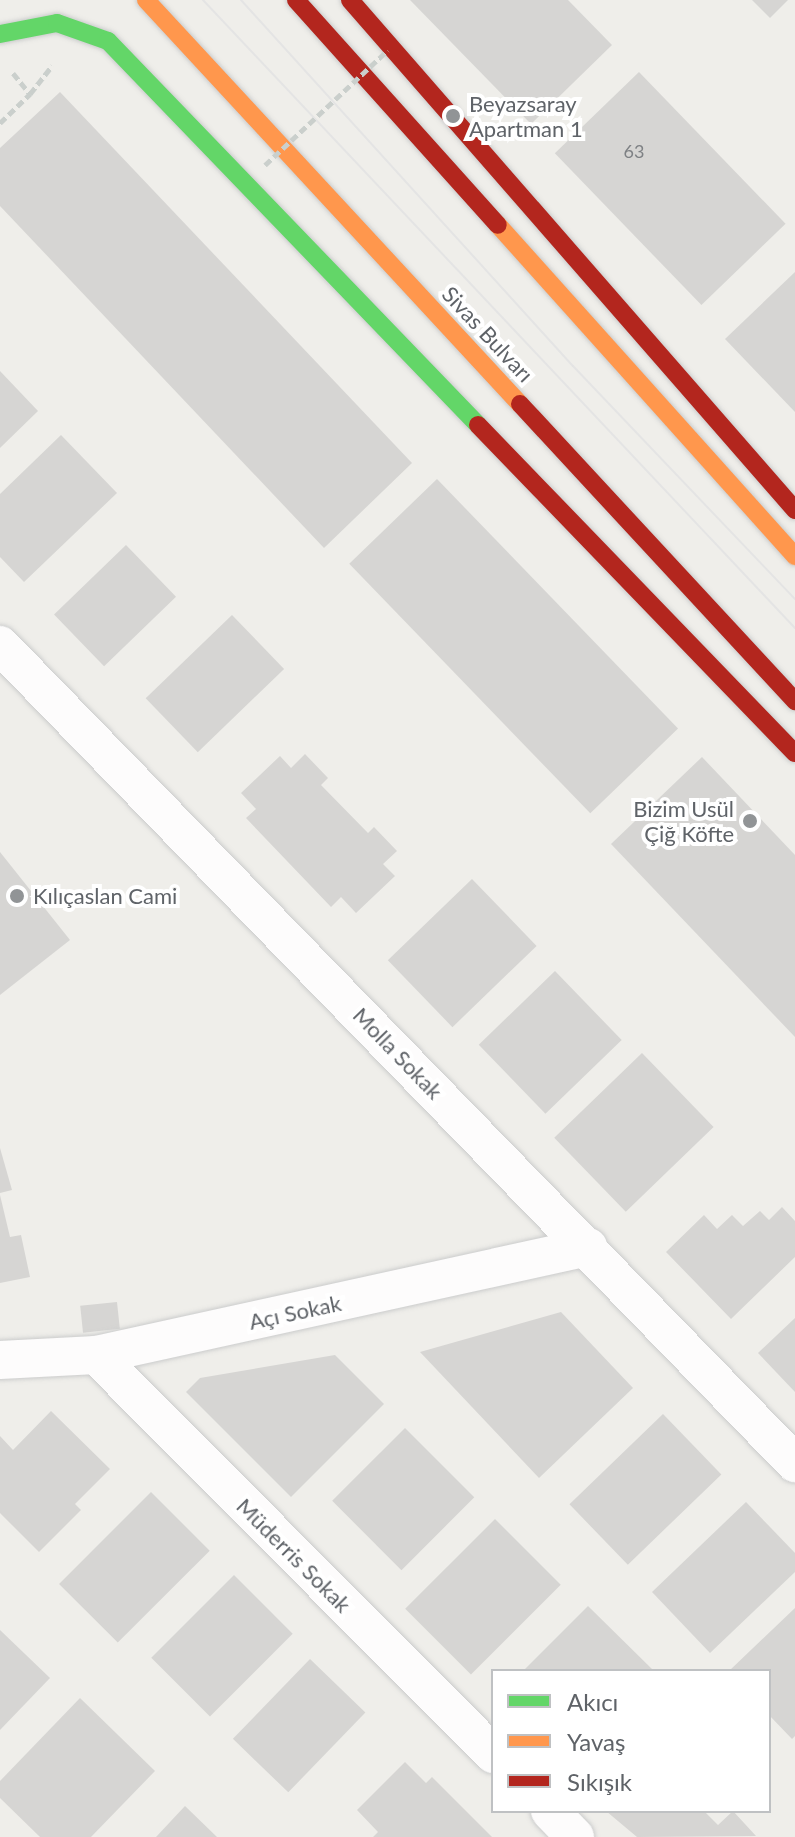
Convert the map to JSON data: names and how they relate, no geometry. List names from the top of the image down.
{
  "streets": {
    "highway": ["Sivas Bulvarı"],
    "street": ["Molla Sokak", "Açı Sokak", "Müderris Sokak"]
  },
  "crossings": [
    ["Molla Sokak", "Açı Sokak"],
    ["Açı Sokak", "Müderris Sokak"]
  ],
  "places": ["Beyazsaray Apartman 1", "Bizim Usül Çiğ Köfte", "Kılıçaslan Cami"],
  "house_numbers": ["63"],
  "legend": ["Akıcı", "Yavaş", "Sıkışık"]
}
